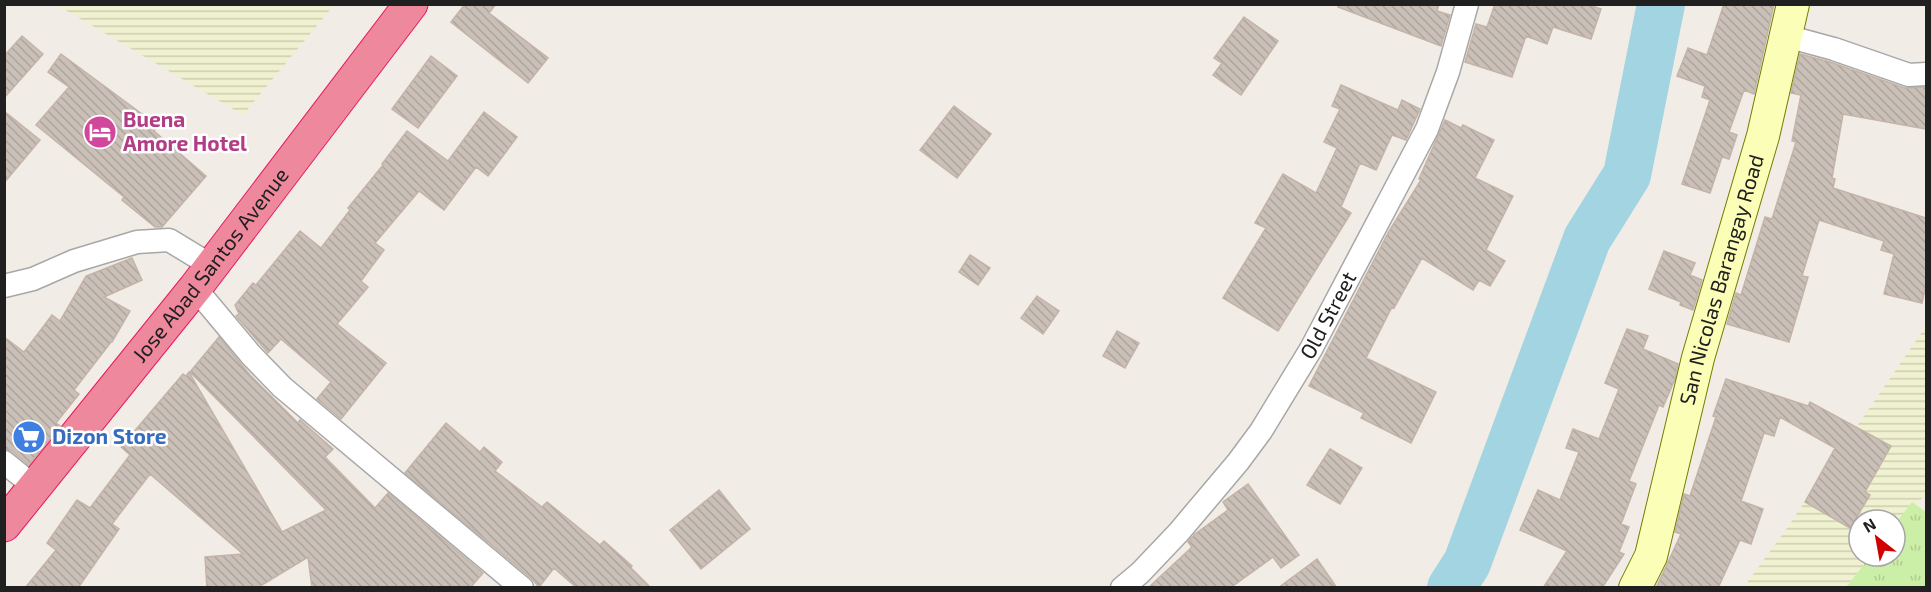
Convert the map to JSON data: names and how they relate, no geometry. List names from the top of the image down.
{
  "streets": {
    "highway": ["Jose Abad Santos Avenue"],
    "street": ["San Nicolas Barangay Road", "Old Street"]
  },
  "places": {
    "hotel": ["Buena Amore Hotel"],
    "supermarket": ["Dizon Store"]
  },
  "north": "top left"
}
